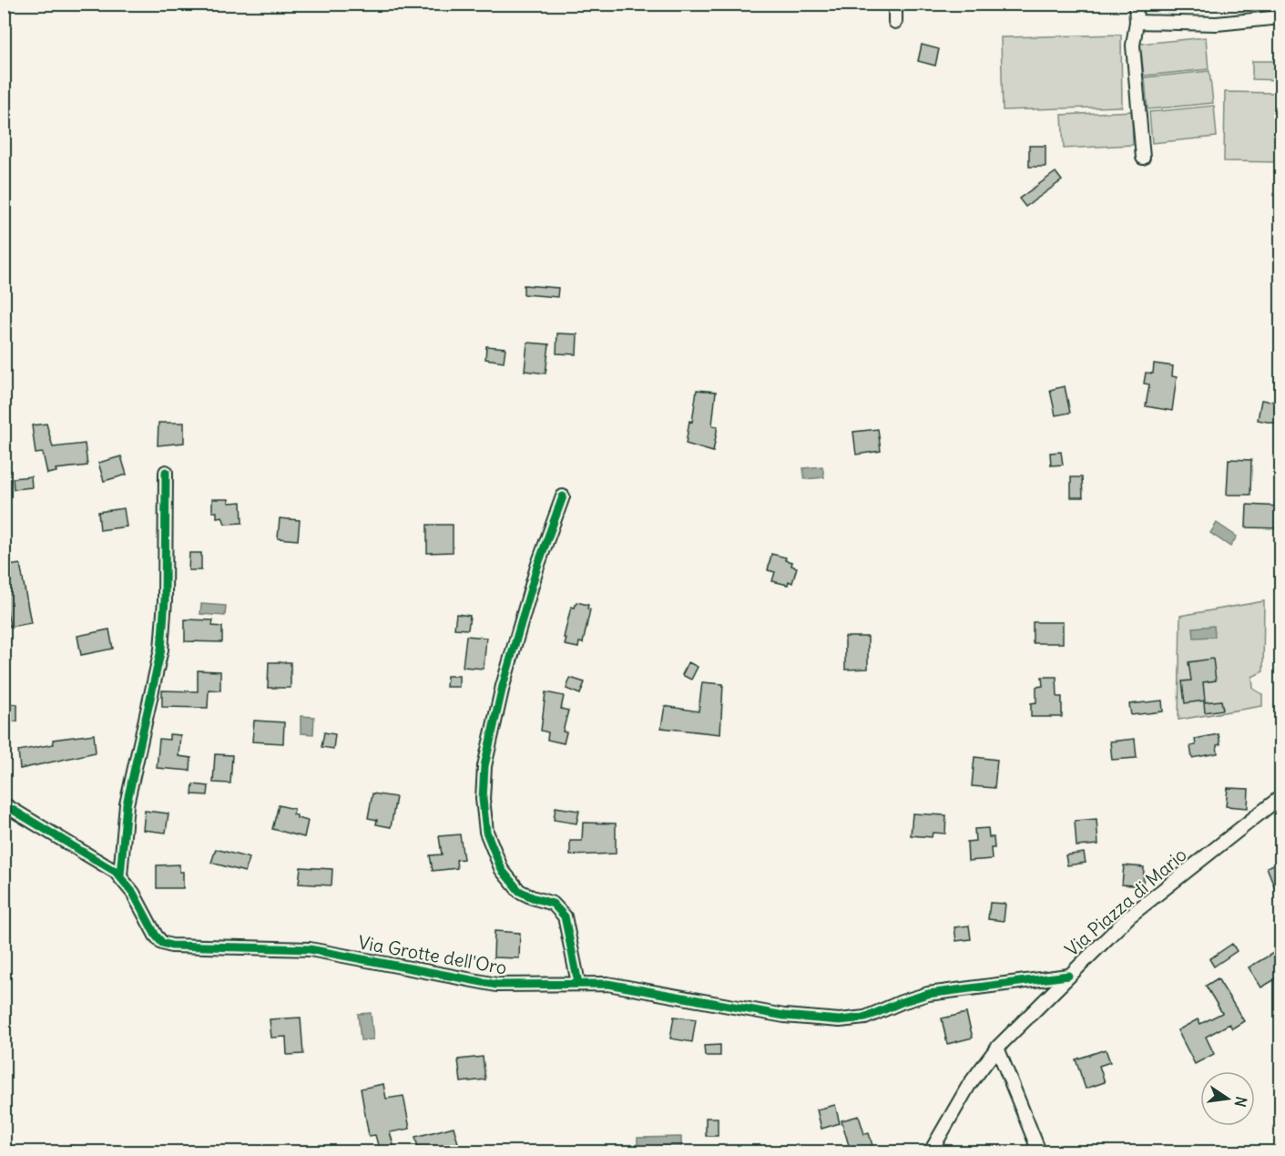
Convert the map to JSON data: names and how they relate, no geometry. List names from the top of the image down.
{
  "streets": {
    "street": ["Via Piazza di Mario", "Via Grotte dell'Oro"]
  },
  "crossings": [
    ["Via Piazza di Mario", "Via Grotte dell'Oro"]
  ],
  "north": "right"
}
